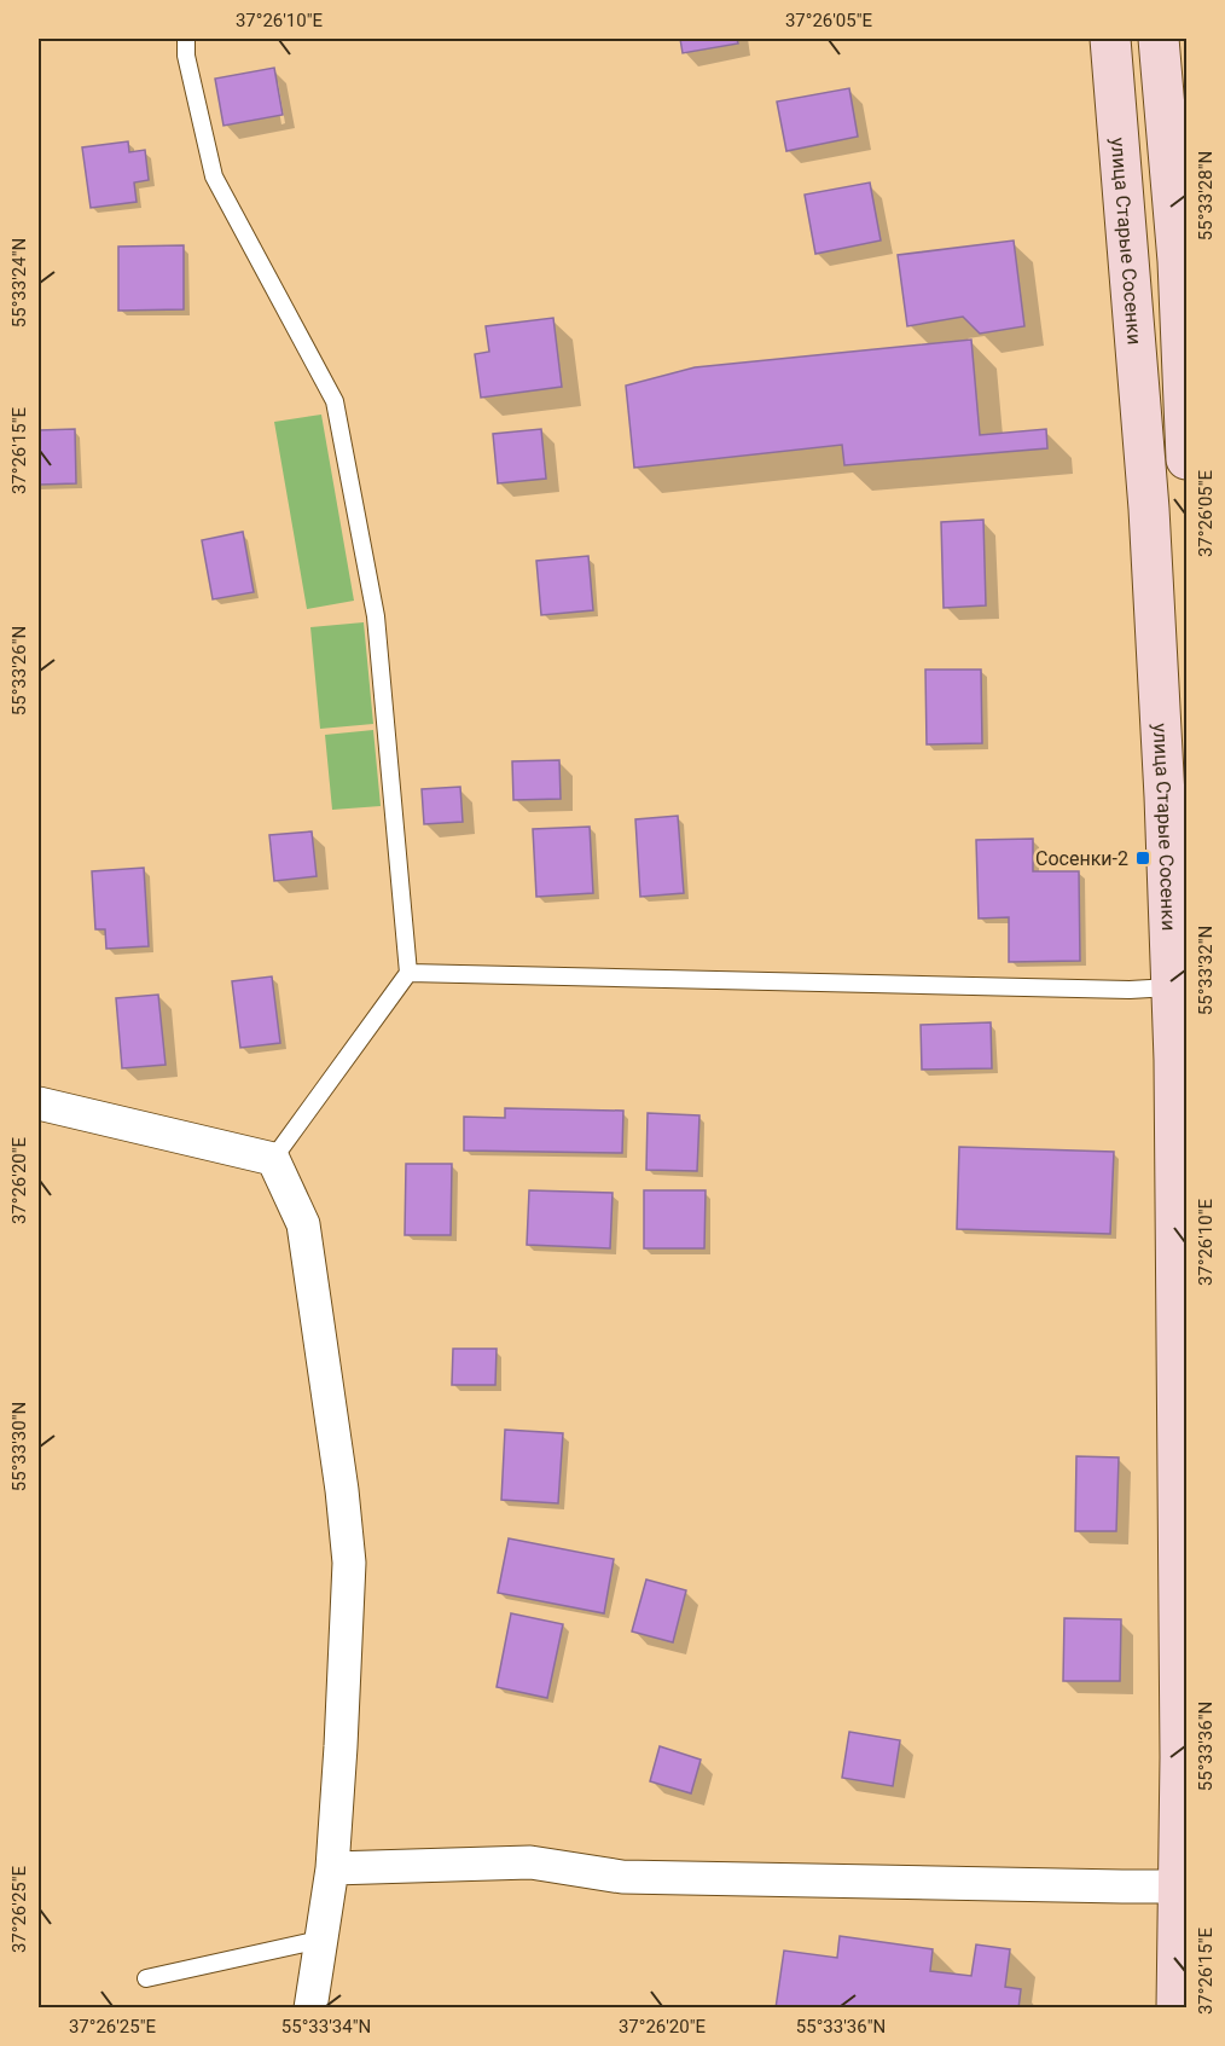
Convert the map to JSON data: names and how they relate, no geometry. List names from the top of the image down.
{
  "streets": {
    "main road": ["улица Старые Сосенки"]
  },
  "places": {
    "transit": ["Сосенки-2"]
  },
  "coordinates": [
    "37°26'10\"E",
    "37°26'05\"E",
    "55°33'28\"N",
    "55°33'24\"N",
    "37°26'15\"E",
    "55°33'26\"N",
    "55°33'32\"N",
    "37°26'20\"E",
    "55°33'30\"N",
    "55°33'36\"N",
    "37°26'25\"E",
    "55°33'34\"N"
  ]
}
